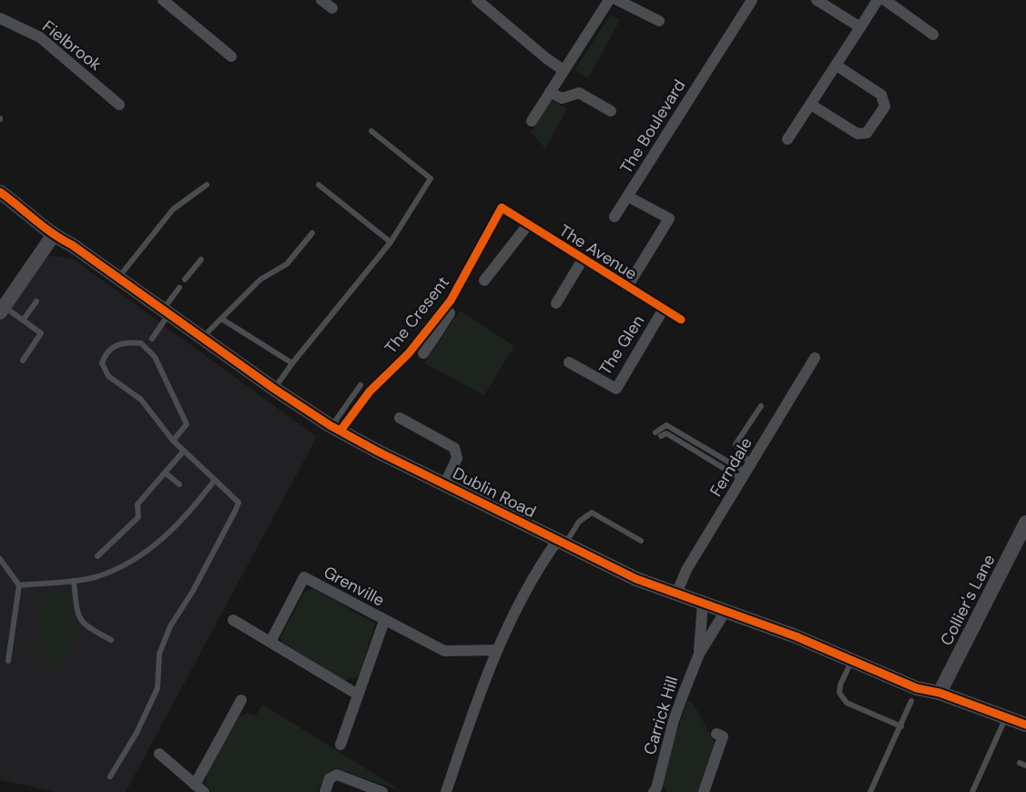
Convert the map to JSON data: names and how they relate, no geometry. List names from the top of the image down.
{
  "streets": {
    "main road": ["Dublin Road", "Collier's Lane"],
    "street": [
      "Fielbrook",
      "The Boulevard",
      "The Avenue",
      "The Cresent",
      "The Glen",
      "Ferndale",
      "Grenville",
      "Carrick Hill"
    ]
  },
  "crossings": [
    ["The Boulevard", "The Avenue"],
    ["The Avenue", "The Cresent"],
    ["The Avenue", "The Glen"],
    ["The Cresent", "Dublin Road"],
    ["Ferndale", "Dublin Road"],
    ["Dublin Road", "Collier's Lane"],
    ["Dublin Road", "Carrick Hill"]
  ]
}
